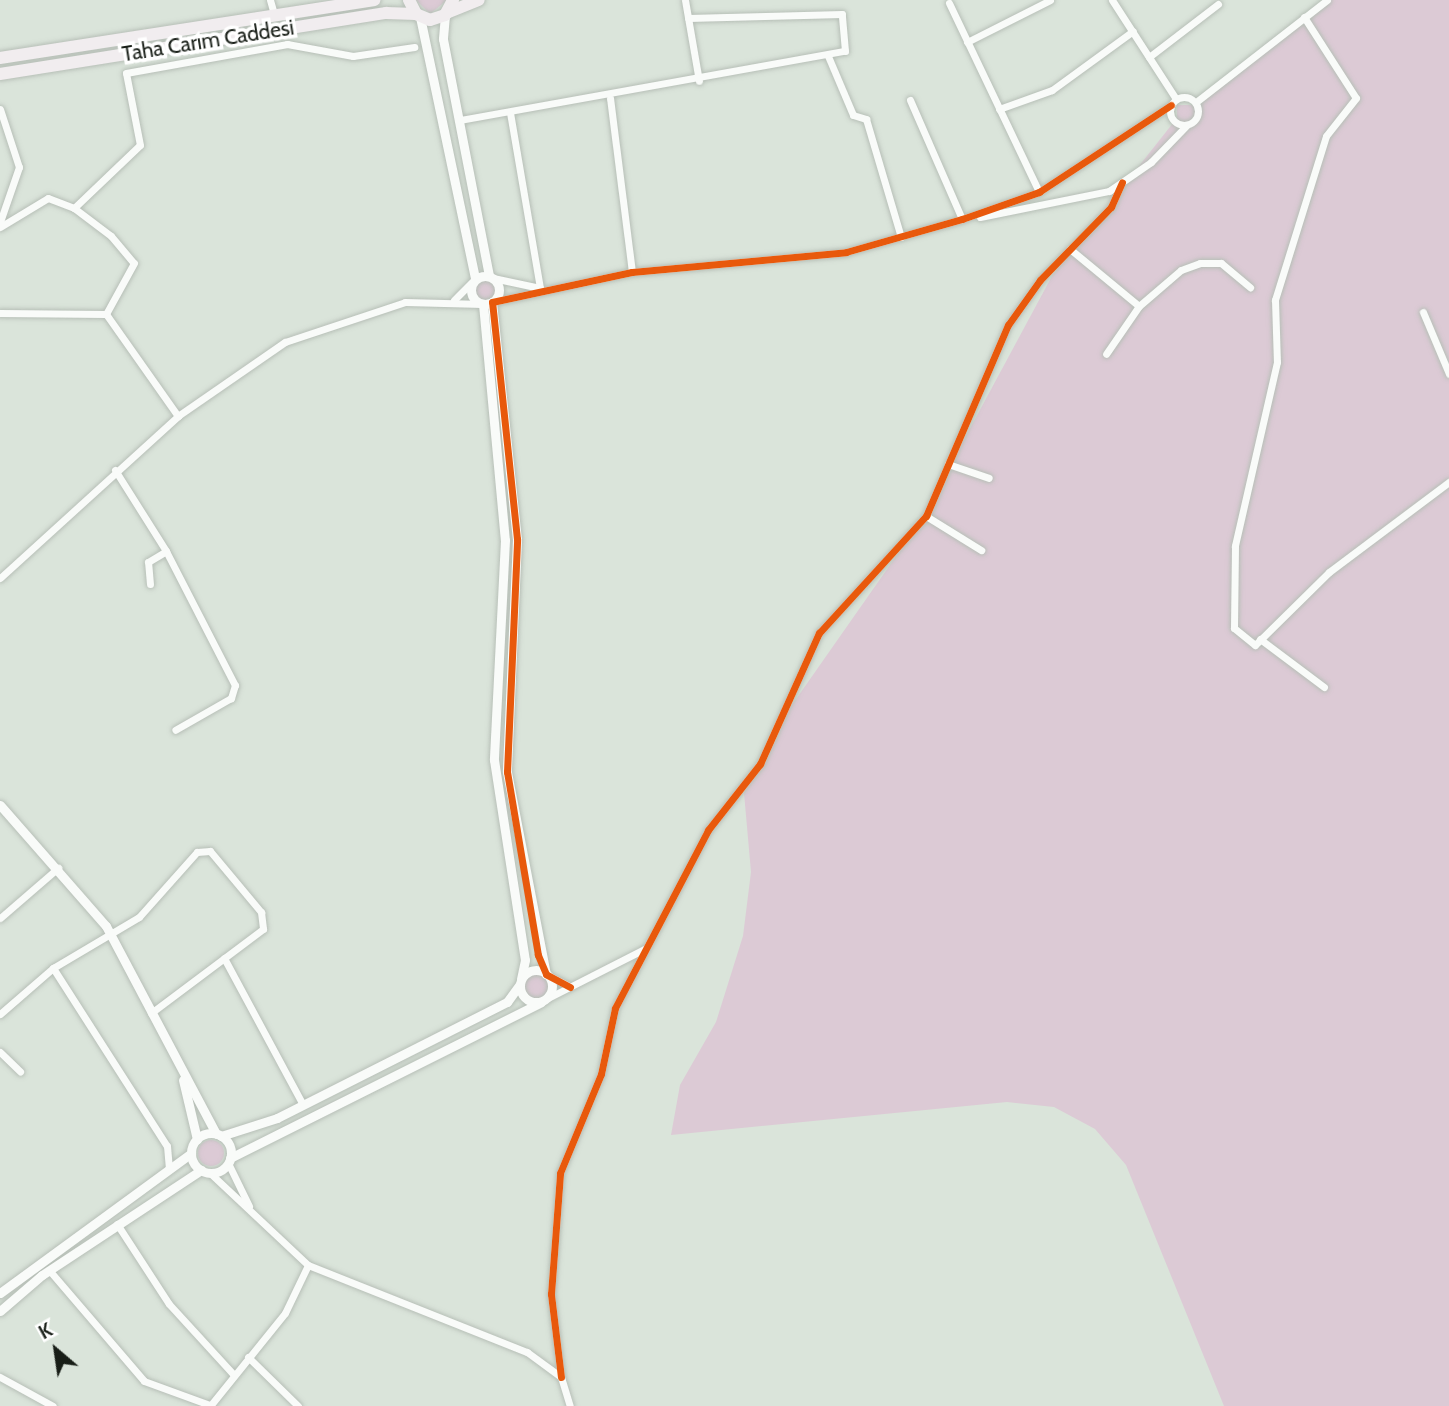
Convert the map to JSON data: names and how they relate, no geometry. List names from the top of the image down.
{
  "streets": {
    "main road": ["Taha Carım Caddesi"]
  },
  "north": "top left"
}
